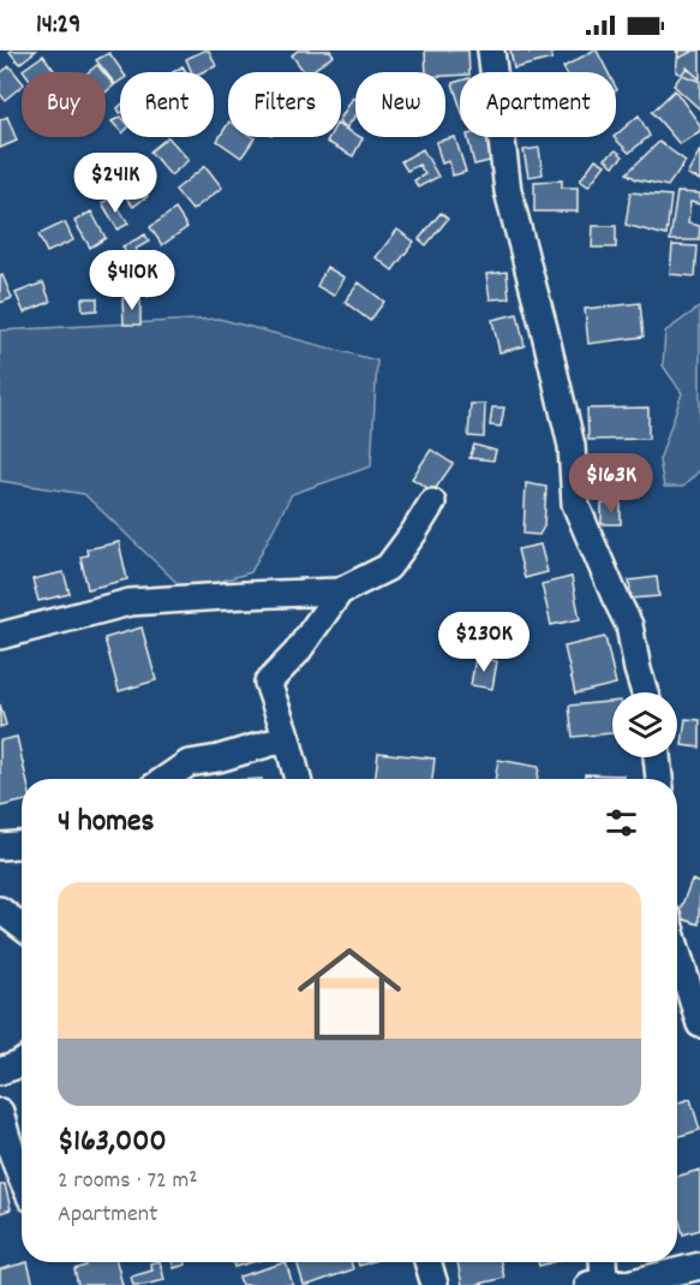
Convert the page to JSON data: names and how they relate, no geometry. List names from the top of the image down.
{
  "page": {
    "status": "14:29",
    "chip": [
      "Buy",
      "Rent",
      "Filters",
      "New",
      "Apartment"
    ],
    "price": [
      "$241K",
      "$410K",
      "$163K",
      "$230K"
    ],
    "heading": "4 homes",
    "list": [
      {
        "name": "$163,000",
        "note": "2 rooms · 72 m² · Apartment"
      }
    ]
  }
}
